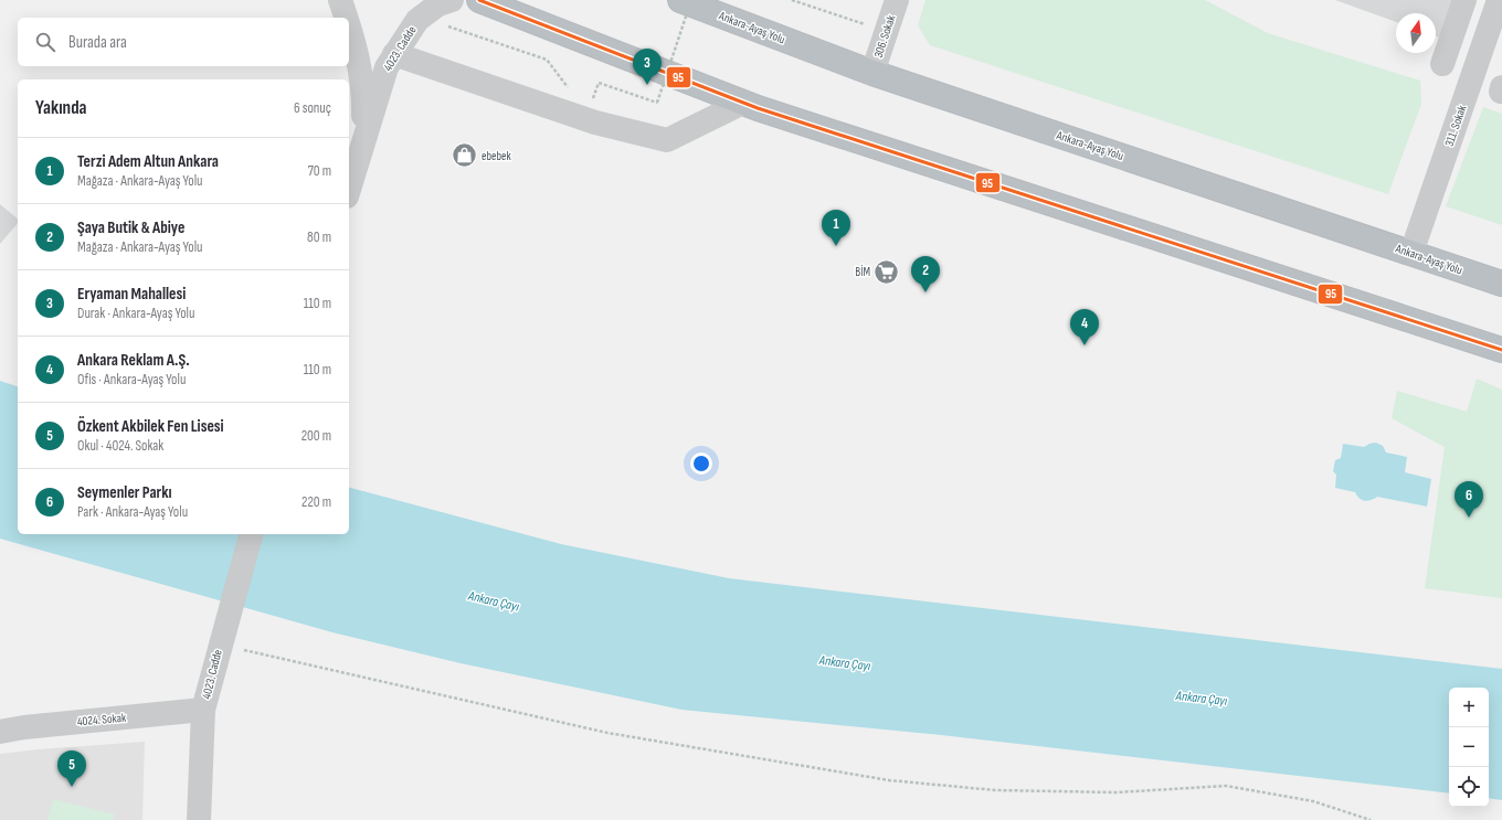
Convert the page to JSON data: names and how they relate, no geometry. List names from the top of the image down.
{
  "streets": {
    "highway": ["Ankara-Ayaş Yolu"],
    "street": [
      "306. Sokak",
      "4023. Cadde",
      "311. Sokak",
      "4024. Sokak"
    ]
  },
  "crossings": [
    ["Ankara-Ayaş Yolu", "306. Sokak"],
    ["Ankara-Ayaş Yolu", "311. Sokak"],
    ["4023. Cadde", "4024. Sokak"]
  ],
  "water": ["Ankara Çayı"],
  "places": {
    "shop": ["ebebek"],
    "supermarket": ["BİM"]
  },
  "lines": ["transit line 95"],
  "north": "top",
  "page": {
    "search": "Burada ara",
    "pins": [
      "3",
      "1",
      "2",
      "4",
      "6",
      "5"
    ],
    "heading": ["Yakında", "6 sonuç"],
    "list": [
      {
        "mark": "1",
        "name": "Terzi Adem Altun Ankara",
        "note": "Mağaza · Ankara-Ayaş Yolu",
        "value": "70 m"
      },
      {
        "mark": "2",
        "name": "Şaya Butik & Abiye",
        "note": "Mağaza · Ankara-Ayaş Yolu",
        "value": "80 m"
      },
      {
        "mark": "3",
        "name": "Eryaman Mahallesi",
        "note": "Durak · Ankara-Ayaş Yolu",
        "value": "110 m"
      },
      {
        "mark": "4",
        "name": "Ankara Reklam A.Ş.",
        "note": "Ofis · Ankara-Ayaş Yolu",
        "value": "110 m"
      },
      {
        "mark": "5",
        "name": "Özkent Akbilek Fen Lisesi",
        "note": "Okul · 4024. Sokak",
        "value": "200 m"
      },
      {
        "mark": "6",
        "name": "Seymenler Parkı",
        "note": "Park · Ankara-Ayaş Yolu",
        "value": "220 m"
      }
    ],
    "map_buttons": ["+", "−"]
  }
}
